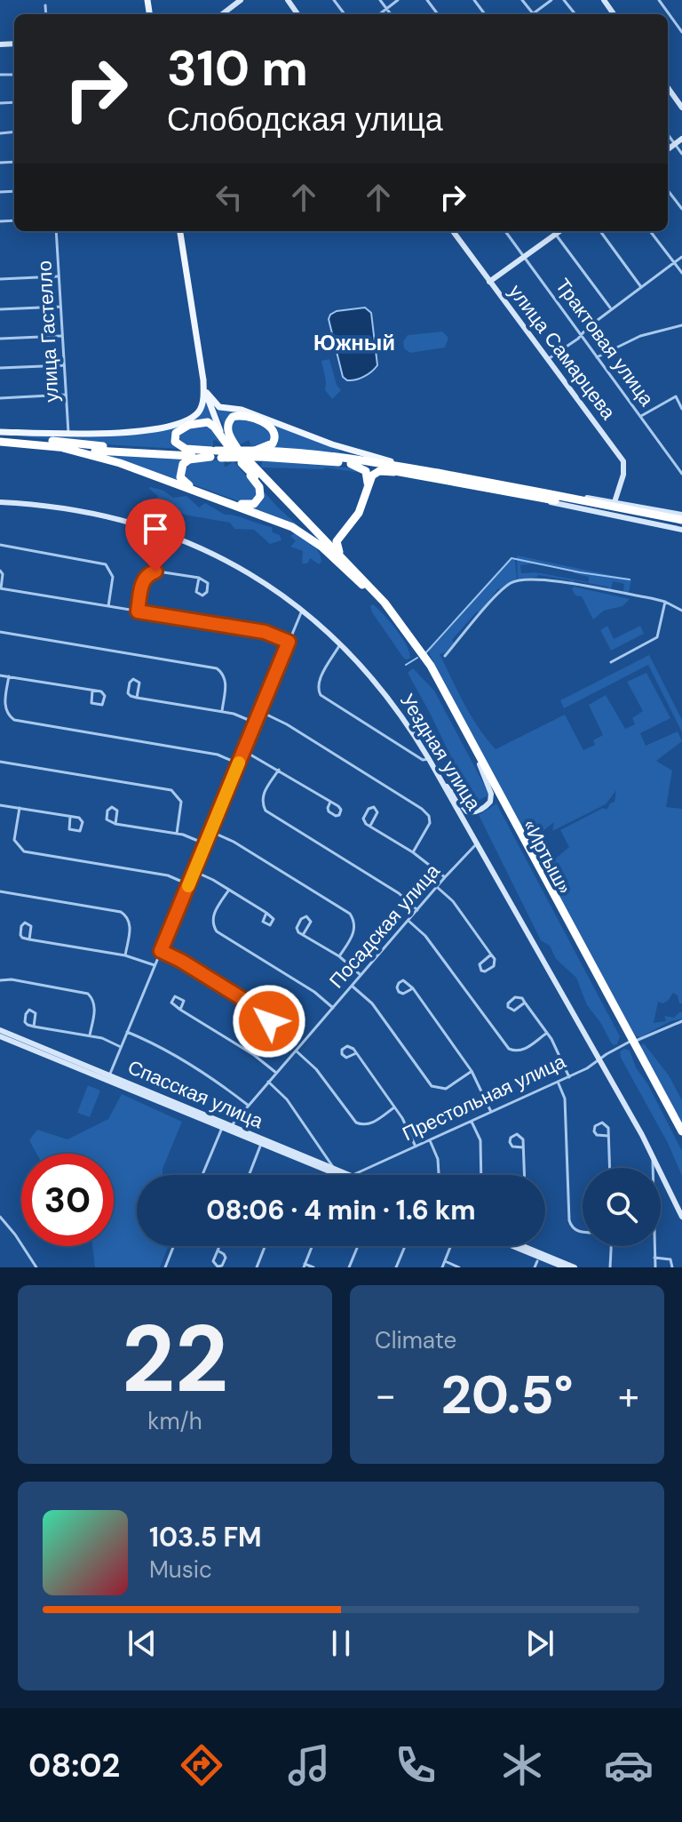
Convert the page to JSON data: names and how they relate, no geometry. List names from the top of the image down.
{
  "streets": {
    "highway": ["«Иртыш»"],
    "street": [
      "улица Гастелло",
      "Трактовая улица",
      "улица Самарцева",
      "Уездная улица",
      "Посадская улица",
      "Спасская улица",
      "Престольная улица"
    ]
  },
  "crossings": [
    ["Уездная улица", "Посадская улица"],
    ["Уездная улица", "Престольная улица"],
    ["«Иртыш»", "Престольная улица"],
    ["Посадская улица", "Спасская улица"]
  ],
  "districts": ["Южный"],
  "page": {
    "turn": ["310 m", "Слободская улица"],
    "limit": "30",
    "trip": "08:06 · 4 min · 1.6 km",
    "tile": [
      ["22", "km/h"],
      "Climate"
    ],
    "heat": ["−", "20.5°", "+"],
    "song": ["103.5 FM", "Music"],
    "tabs": "08:02"
  }
}
